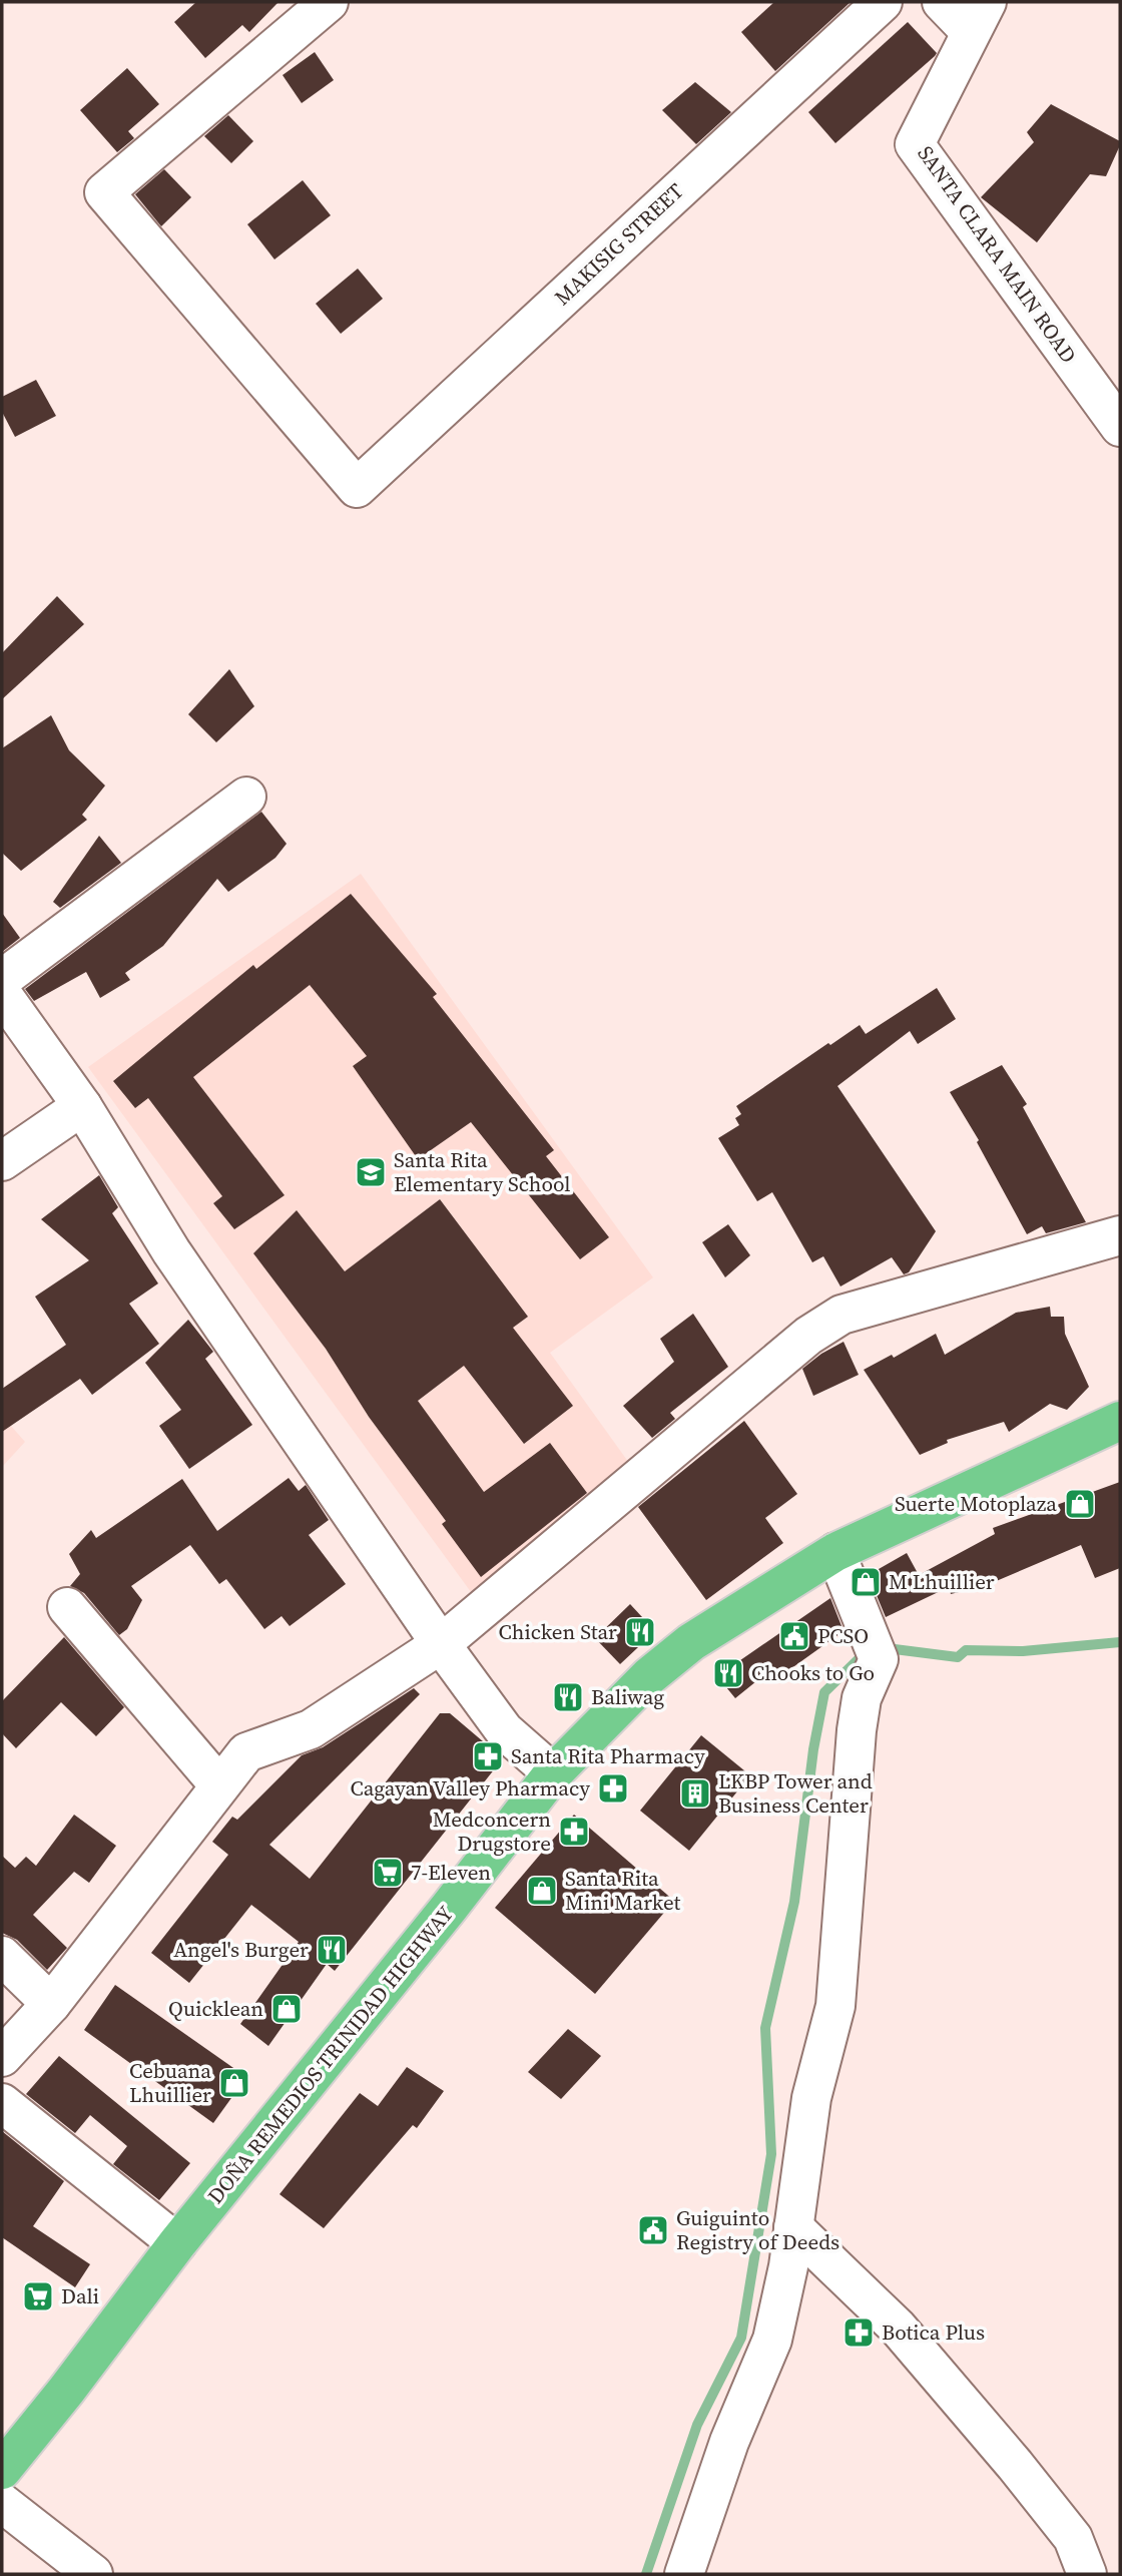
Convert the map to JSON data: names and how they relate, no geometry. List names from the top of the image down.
{
  "streets": {
    "highway": ["DOÑA REMEDIOS TRINIDAD HIGHWAY"],
    "street": ["MAKISIG STREET", "SANTA CLARA MAIN ROAD"]
  },
  "places": {
    "school or university": ["Santa Rita Elementary School"],
    "shop": [
      "Suerte Motoplaza",
      "M Lhuillier",
      "Santa Rita Mini Market",
      "Quicklean",
      "Cebuana Lhuillier"
    ],
    "restaurant": [
      "Chicken Star",
      "Chooks to Go",
      "Baliwag",
      "Angel's Burger"
    ],
    "public building": ["PCSO", "Guiguinto Registry of Deeds"],
    "pharmacy": [
      "Santa Rita Pharmacy",
      "Cagayan Valley Pharmacy",
      "Medconcern Drugstore",
      "Botica Plus"
    ],
    "building": ["LKBP Tower and Business Center"],
    "supermarket": ["7-Eleven", "Dali"]
  }
}
